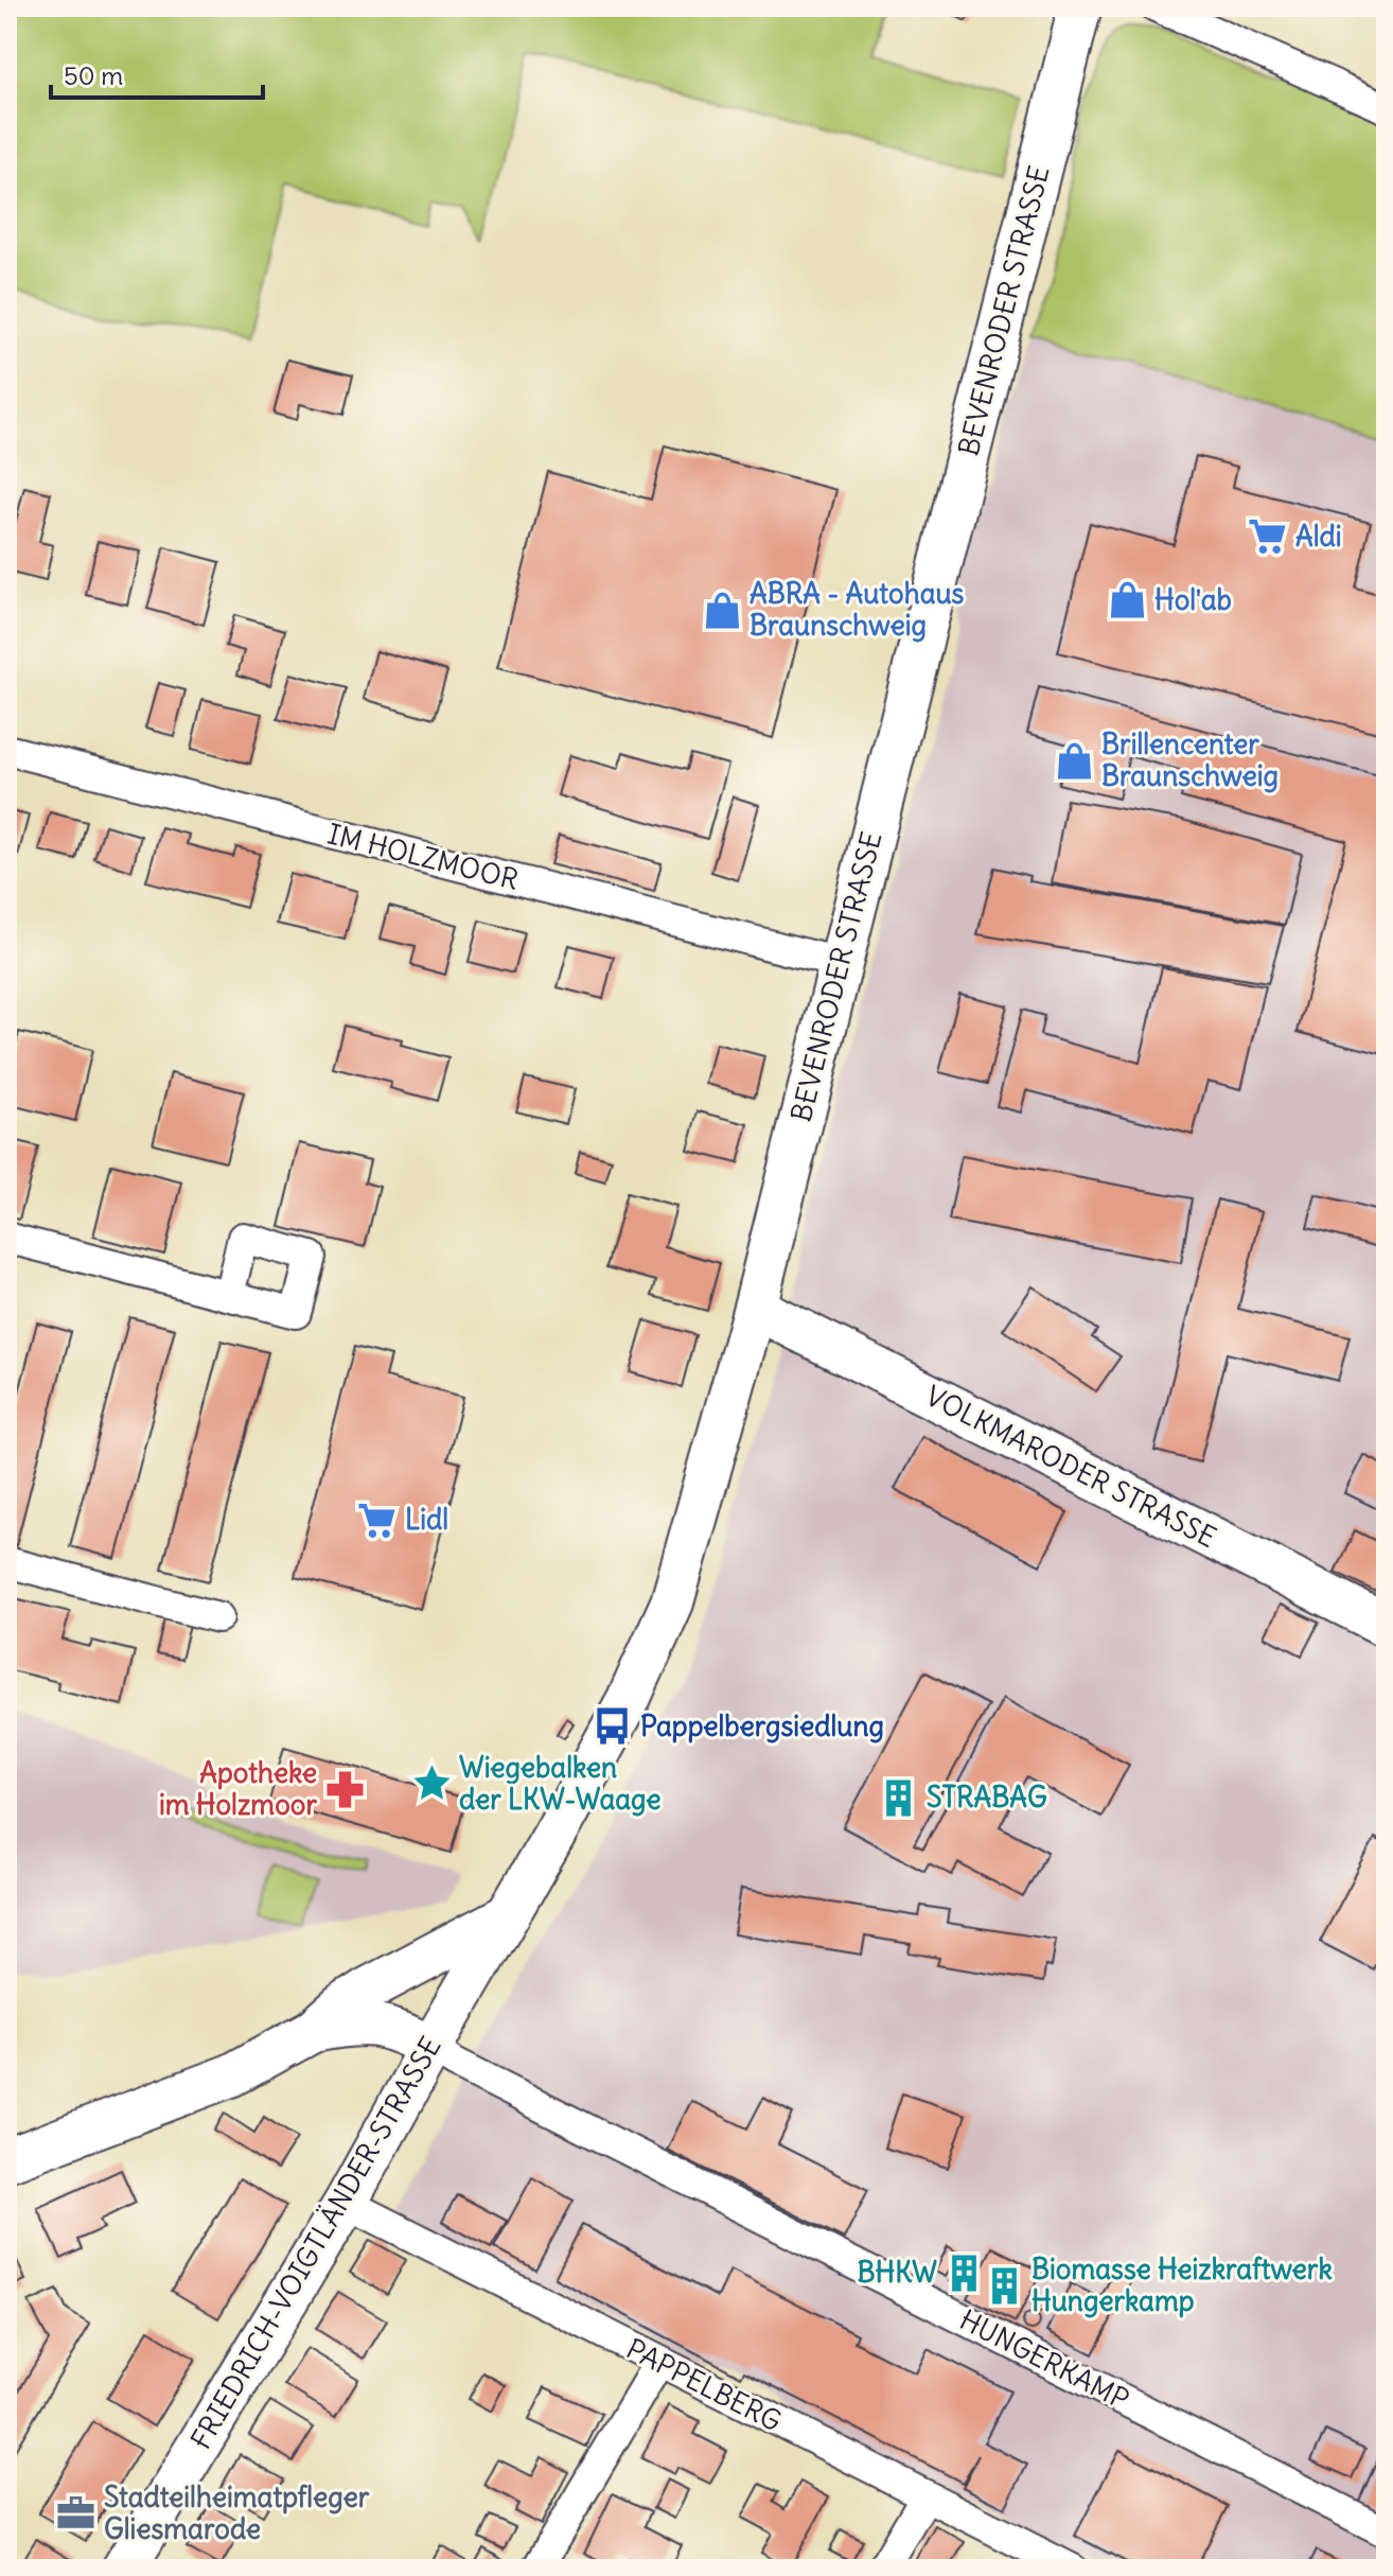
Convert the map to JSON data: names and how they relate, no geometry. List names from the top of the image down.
{
  "streets": {
    "main road": ["BEVENRODER STRASSE", "VOLKMARODER STRASSE", "FRIEDRICH-VOIGTLÄNDER-STRASSE"],
    "street": ["IM HOLZMOOR", "HUNGERKAMP", "PAPPELBERG"]
  },
  "crossings": [
    ["BEVENRODER STRASSE", "IM HOLZMOOR"],
    ["BEVENRODER STRASSE", "VOLKMARODER STRASSE"],
    ["BEVENRODER STRASSE", "FRIEDRICH-VOIGTLÄNDER-STRASSE"],
    ["FRIEDRICH-VOIGTLÄNDER-STRASSE", "HUNGERKAMP"],
    ["FRIEDRICH-VOIGTLÄNDER-STRASSE", "PAPPELBERG"]
  ],
  "places": {
    "supermarket": ["Aldi", "Lidl"],
    "shop": ["Hol'ab", "ABRA - Autohaus Braunschweig", "Brillencenter Braunschweig"],
    "bus stop": ["Pappelbergsiedlung"],
    "place": ["Wiegebalken der LKW-Waage"],
    "pharmacy": ["Apotheke im Holzmoor"],
    "building": ["STRABAG", "BHKW", "Biomasse Heizkraftwerk Hungerkamp"],
    "office": ["Stadteilheimatpfleger Gliesmarode"]
  },
  "scale_bar": "50 m"
}
